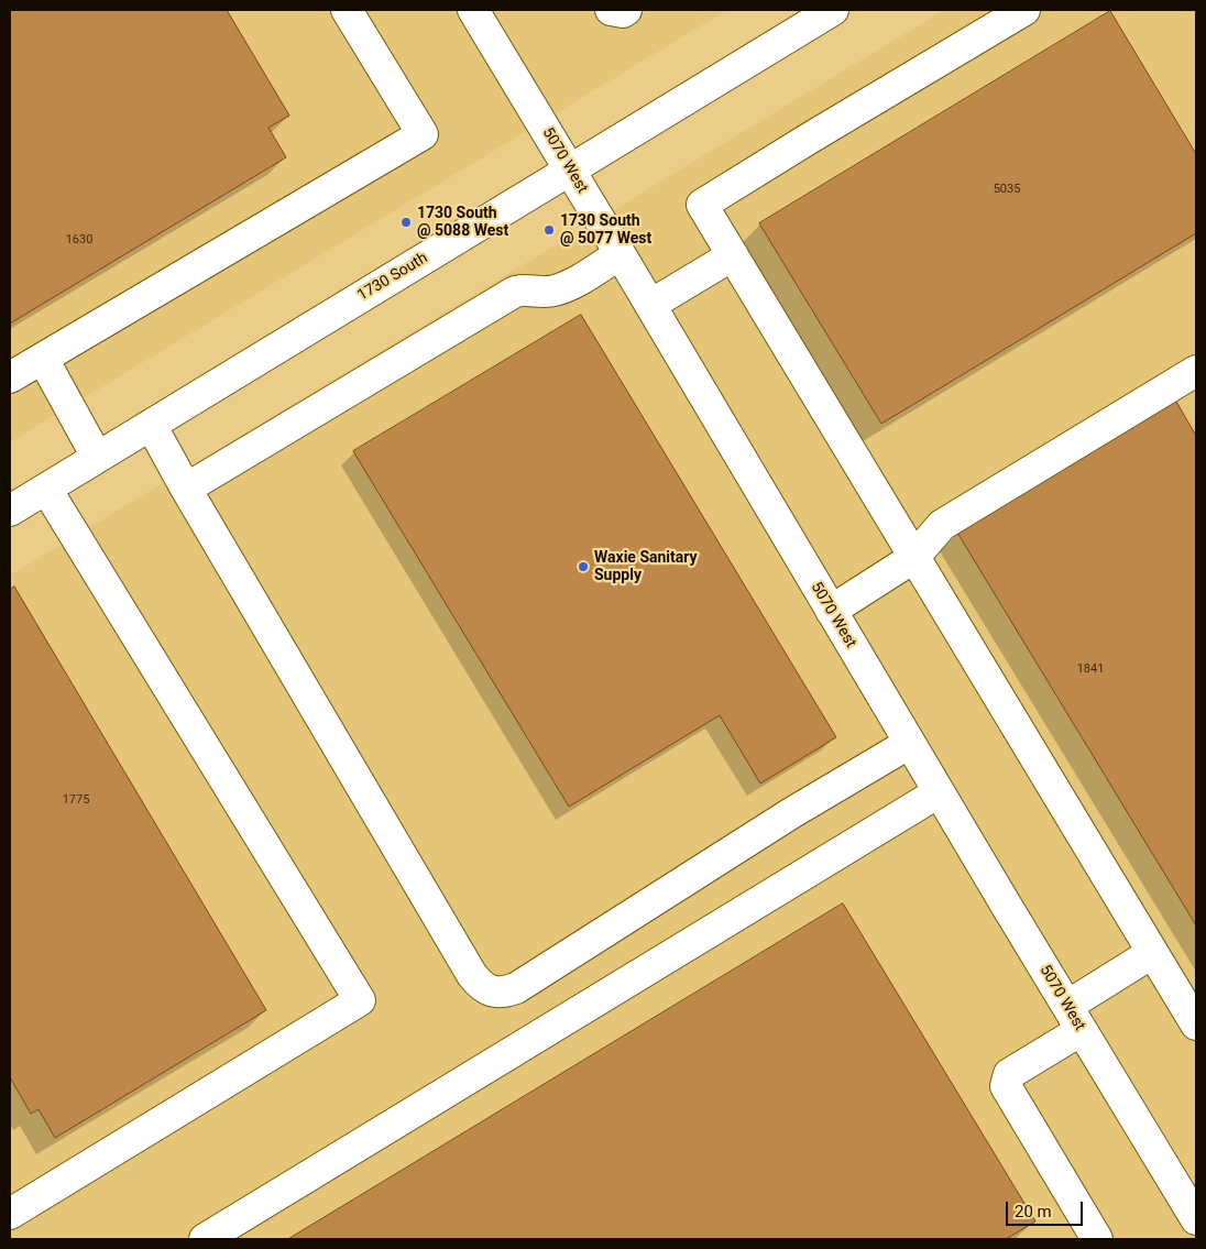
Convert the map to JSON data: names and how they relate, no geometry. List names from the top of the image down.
{
  "streets": {
    "street": ["5070 West", "1730 South"]
  },
  "crossings": [
    ["5070 West", "1730 South"]
  ],
  "places": ["1730 South @ 5088 West", "1730 South @ 5077 West", "Waxie Sanitary Supply"],
  "house_numbers": [
    "5035",
    "1630",
    "1841",
    "1775"
  ],
  "scale_bar": "20 m"
}
